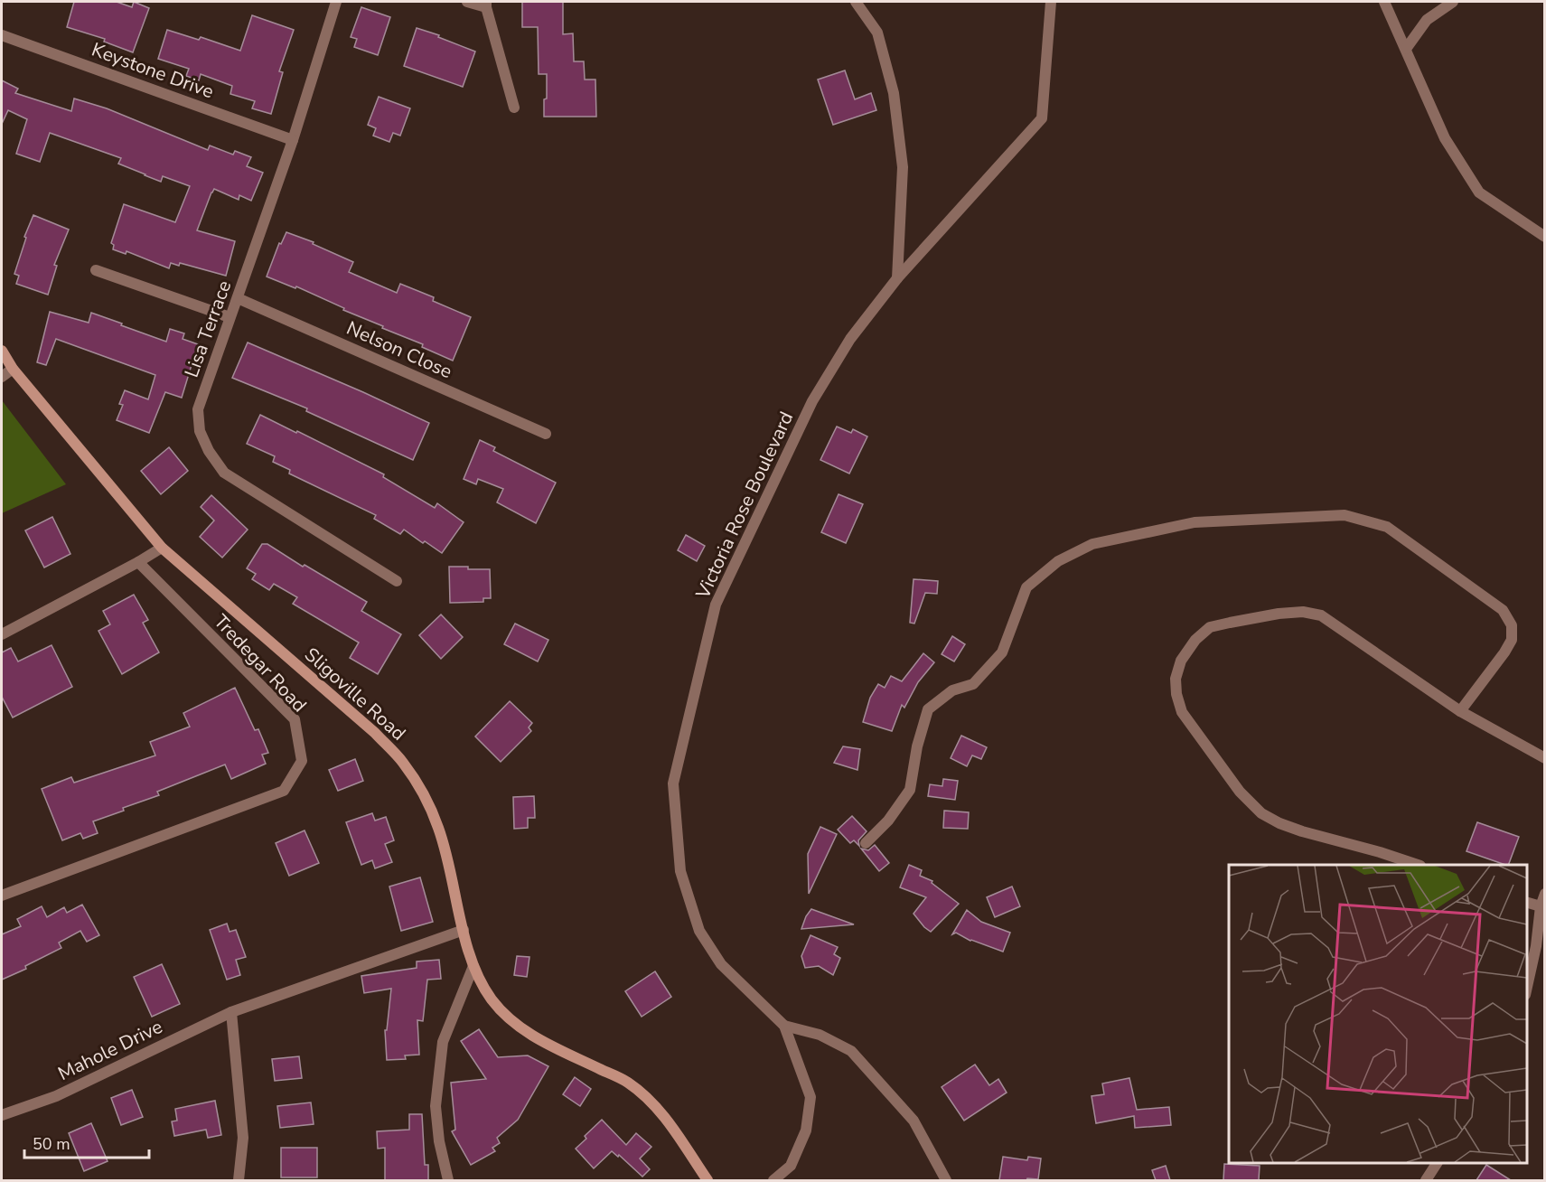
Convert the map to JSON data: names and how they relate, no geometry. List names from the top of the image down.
{
  "streets": {
    "street": [
      "Keystone Drive",
      "Lisa Terrace",
      "Nelson Close",
      "Victoria Rose Boulevard",
      "Tredegar Road",
      "Sligoville Road",
      "Mahole Drive"
    ]
  },
  "crossings": [
    ["Keystone Drive", "Lisa Terrace"],
    ["Lisa Terrace", "Nelson Close"],
    ["Sligoville Road", "Mahole Drive"]
  ],
  "scale_bar": "50 m"
}
